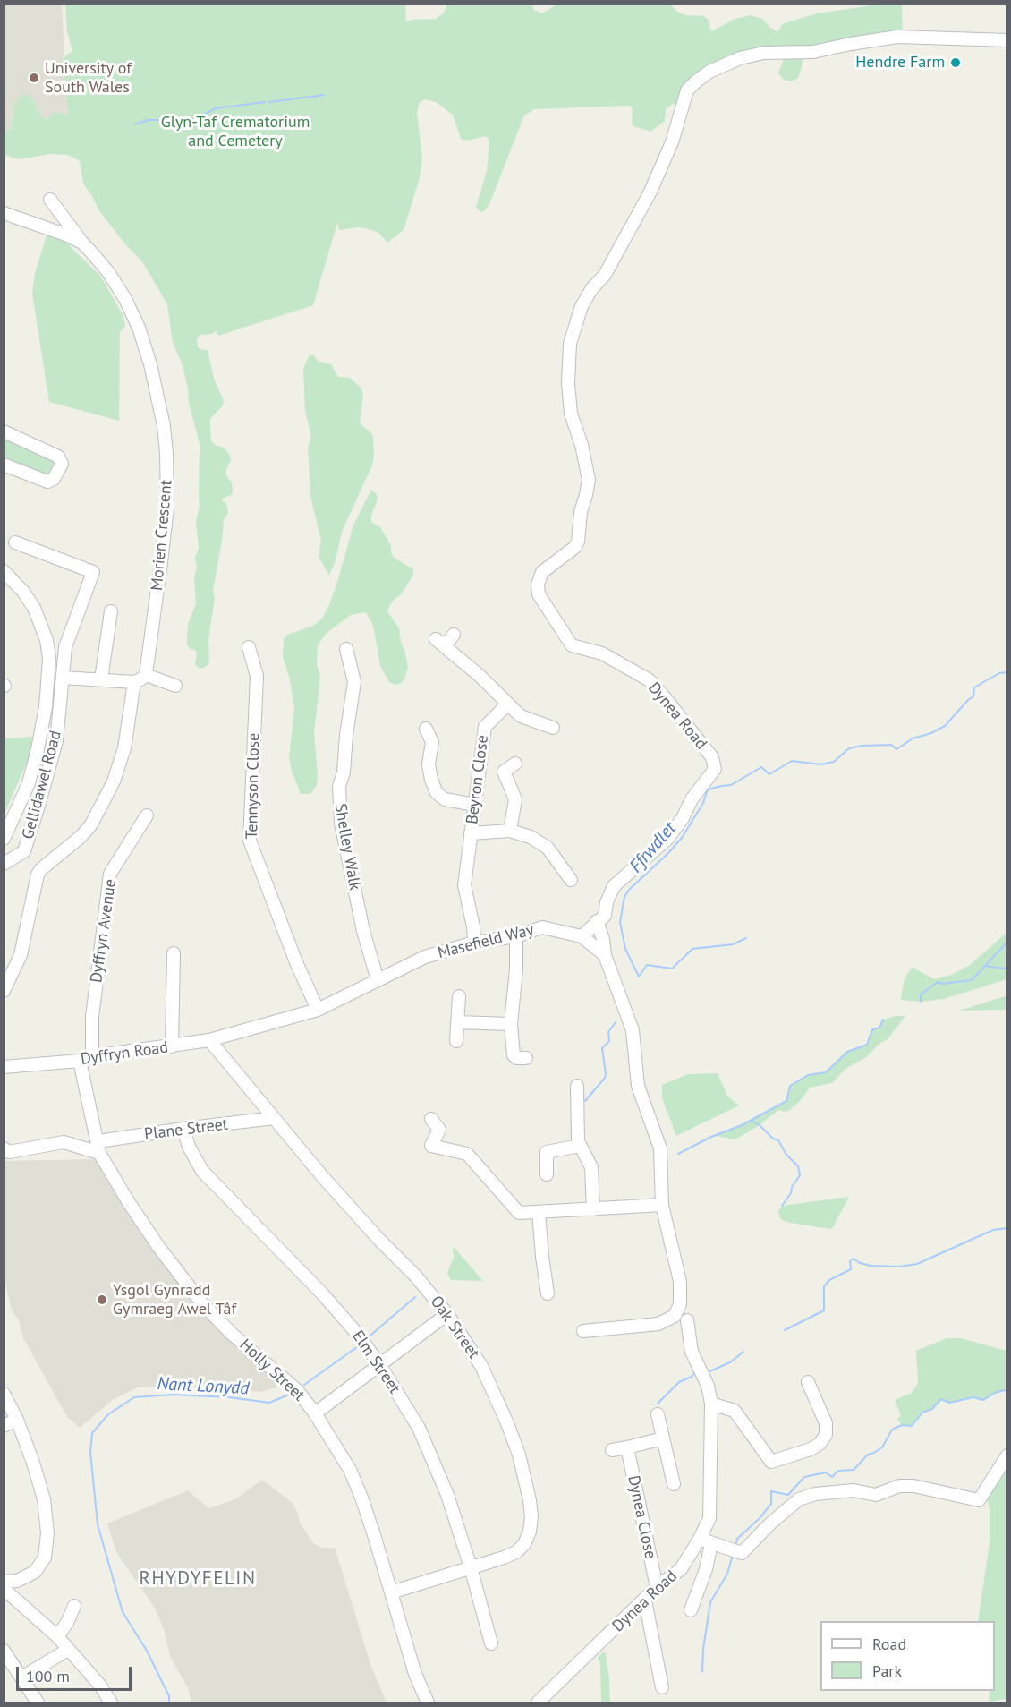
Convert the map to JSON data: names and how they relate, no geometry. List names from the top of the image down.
{
  "streets": {
    "street": [
      "Morien Crescent",
      "Dynea Road",
      "Beyron Close",
      "Gellidawel Road",
      "Tennyson Close",
      "Shelley Walk",
      "Dyffryn Avenue",
      "Masefield Way",
      "Dyffryn Road",
      "Plane Street",
      "Oak Street",
      "Elm Street",
      "Holly Street",
      "Dynea Close"
    ]
  },
  "crossings": [
    ["Dynea Road", "Masefield Way"],
    ["Dynea Road", "Dynea Close"],
    ["Beyron Close", "Masefield Way"],
    ["Tennyson Close", "Masefield Way"],
    ["Shelley Walk", "Masefield Way"],
    ["Dyffryn Avenue", "Dyffryn Road"],
    ["Masefield Way", "Dyffryn Road"],
    ["Dyffryn Road", "Oak Street"],
    ["Dyffryn Road", "Holly Street"],
    ["Plane Street", "Oak Street"],
    ["Plane Street", "Elm Street"],
    ["Plane Street", "Holly Street"],
    ["Oak Street", "Elm Street"],
    ["Oak Street", "Holly Street"]
  ],
  "districts": ["RHYDYFELIN"],
  "water": ["Ffrwdlet", "Nant Lonydd"],
  "parks": ["Glyn-Taf Crematorium and Cemetery"],
  "places": ["Hendre Farm", "University of South Wales", "Ysgol Gynradd Gymraeg Awel Tâf"],
  "legend": ["Road", "Park"],
  "scale_bar": "100 m"
}
